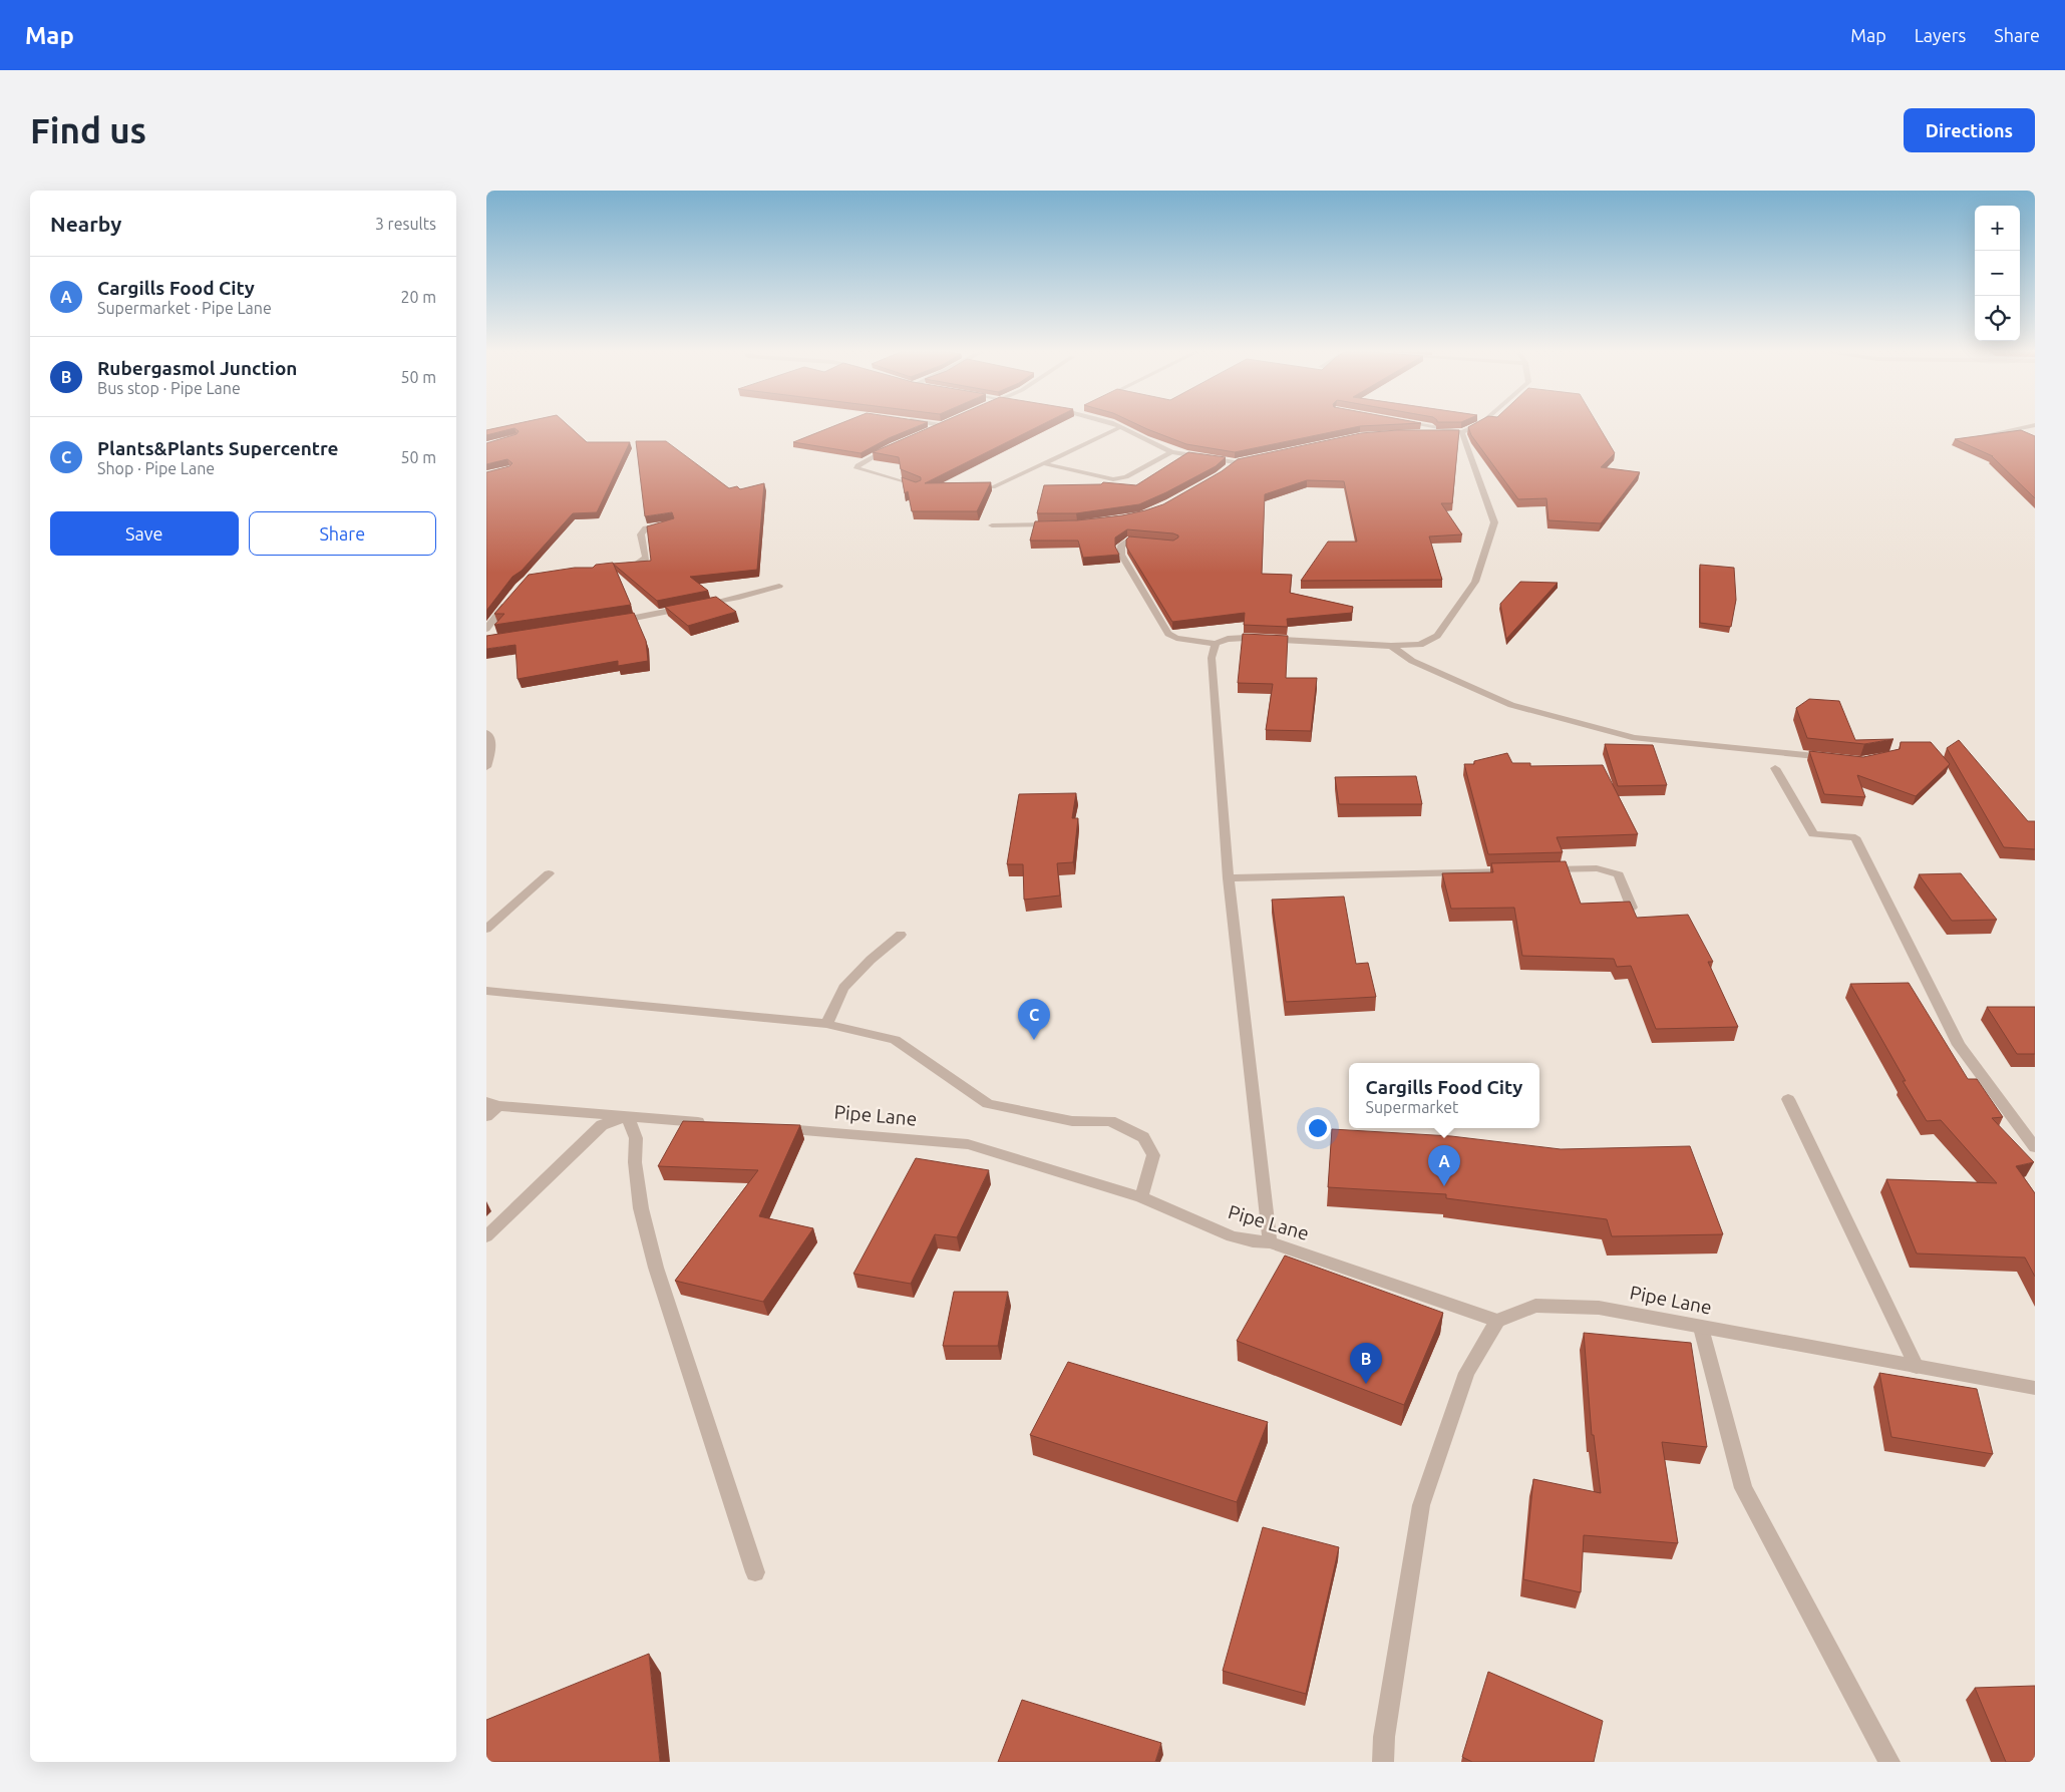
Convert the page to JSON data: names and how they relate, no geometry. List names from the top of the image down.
{
  "streets": {
    "street": ["Pipe Lane"]
  },
  "page": {
    "header": "Map",
    "nav": ["Map", "Layers", "Share"],
    "buttons": [
      "Directions",
      ["Save", "Share"]
    ],
    "title": "Find us",
    "heading": ["Nearby", "3 results"],
    "map_buttons": ["+", "−"],
    "list": [
      {
        "mark": "A",
        "name": "Cargills Food City",
        "note": "Supermarket · Pipe Lane",
        "value": "20 m"
      },
      {
        "mark": "B",
        "name": "Rubergasmol Junction",
        "note": "Bus stop · Pipe Lane",
        "value": "50 m"
      },
      {
        "mark": "C",
        "name": "Plants&Plants Supercentre",
        "note": "Shop · Pipe Lane",
        "value": "50 m"
      }
    ],
    "pins": ["C", "A", "B"],
    "popup": ["Cargills Food City", "Supermarket"]
  }
}
